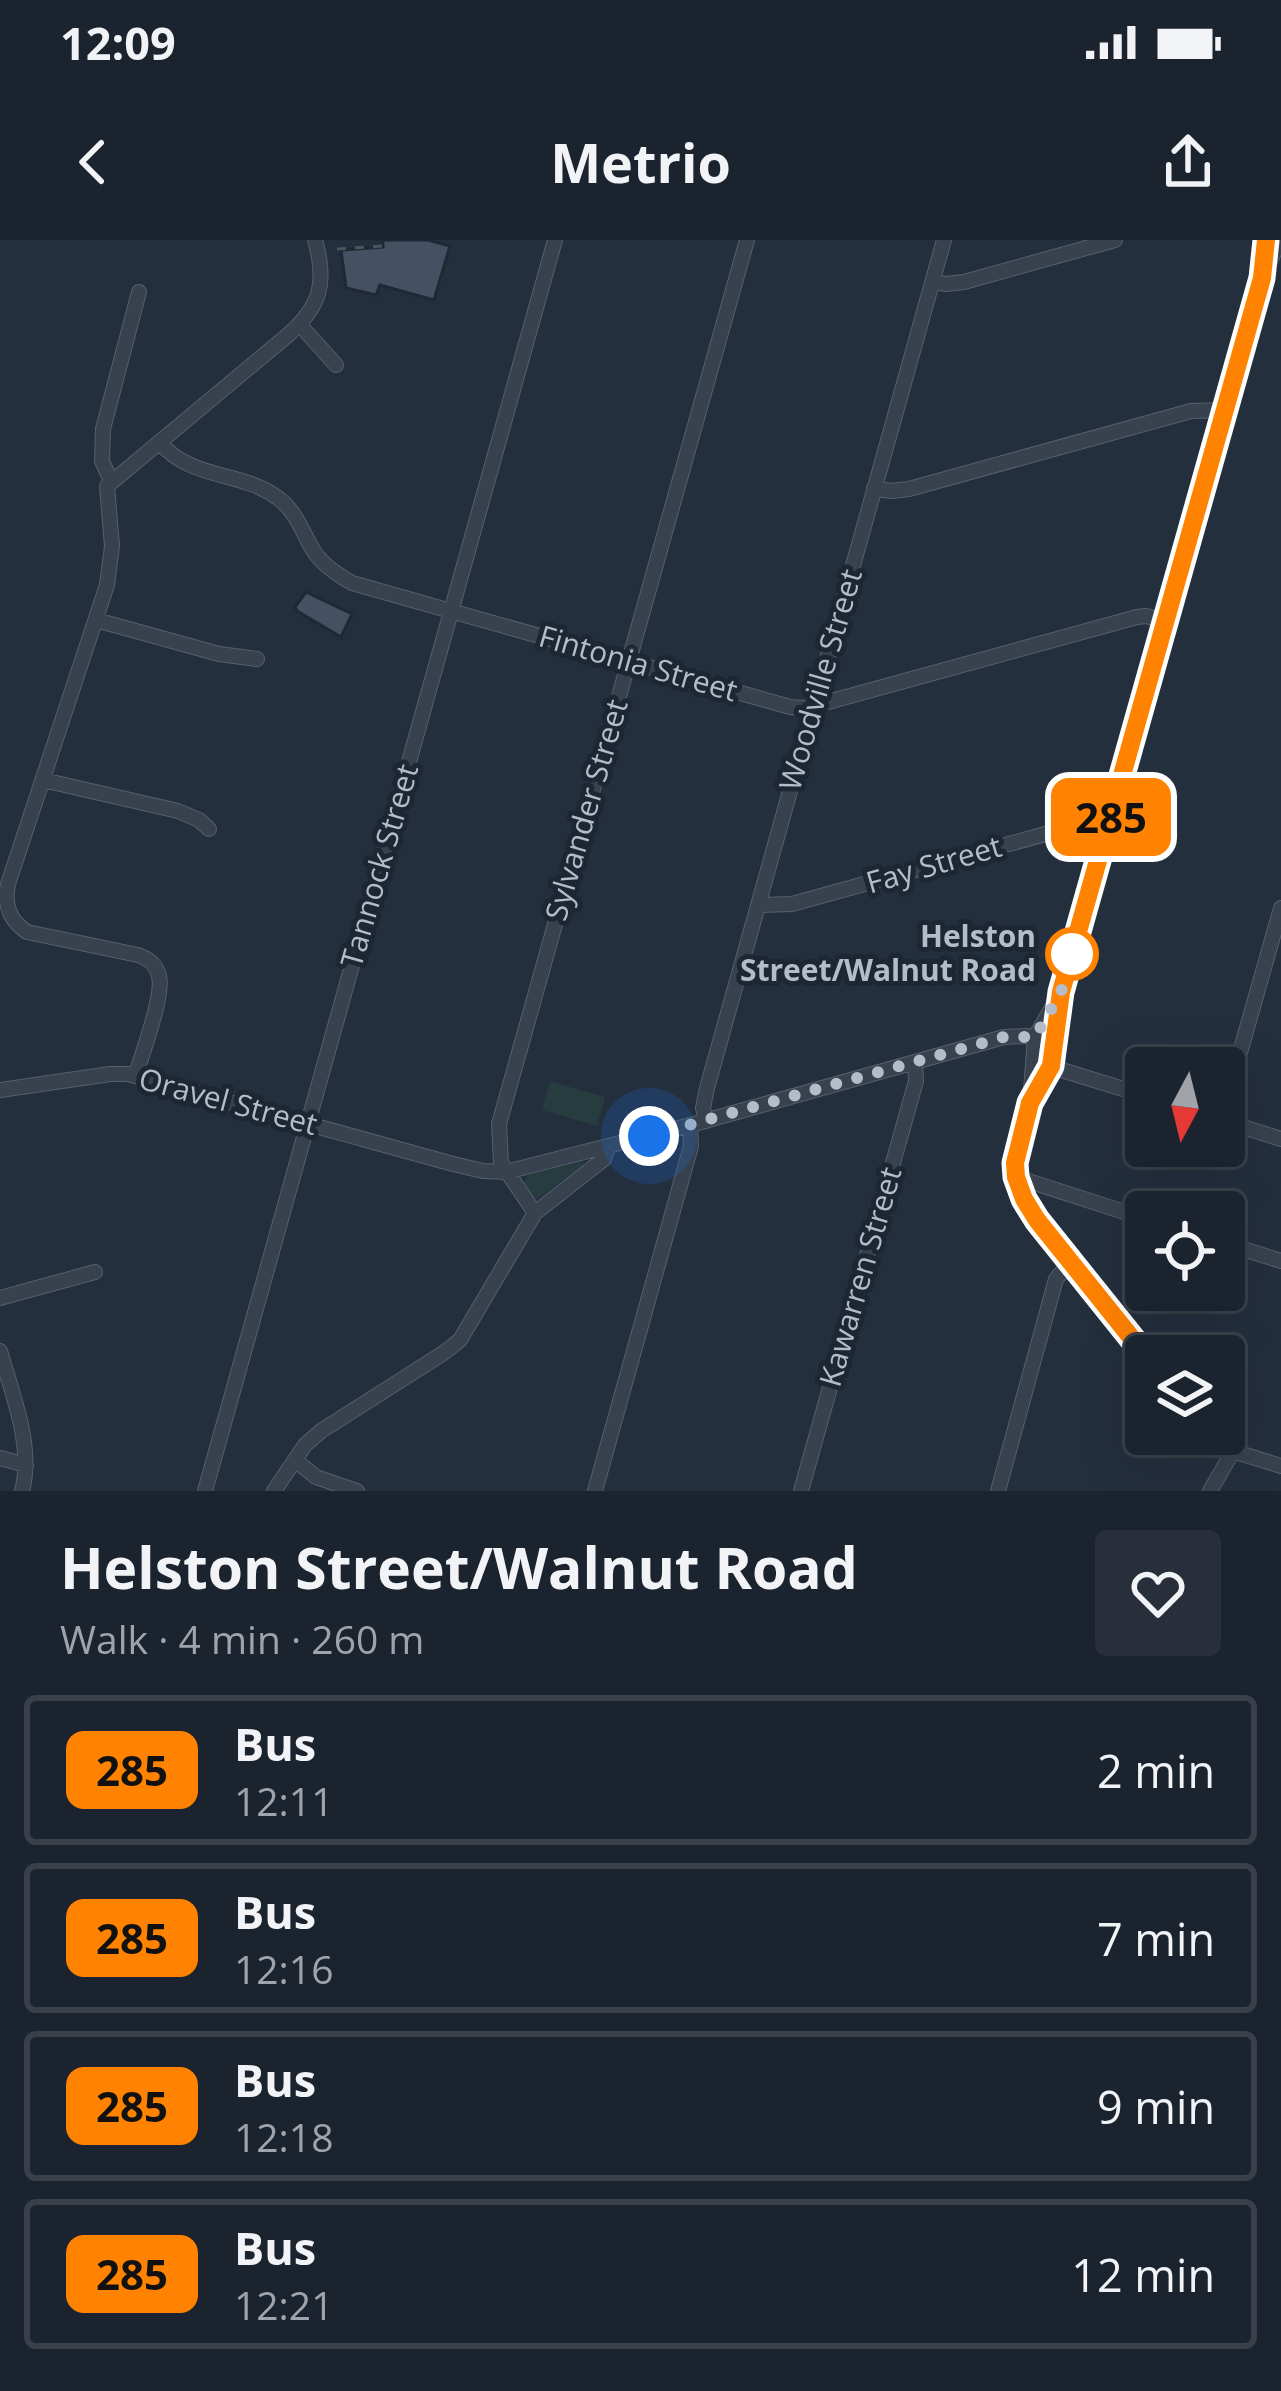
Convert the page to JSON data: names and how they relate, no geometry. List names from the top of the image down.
{
  "streets": {
    "street": [
      "Fintonia Street",
      "Woodville Street",
      "Sylvander Street",
      "Fay Street",
      "Tannock Street",
      "Oravel Street",
      "Kawarren Street"
    ]
  },
  "crossings": [
    ["Fintonia Street", "Woodville Street"],
    ["Fintonia Street", "Sylvander Street"],
    ["Fintonia Street", "Tannock Street"],
    ["Woodville Street", "Fay Street"],
    ["Sylvander Street", "Oravel Street"],
    ["Tannock Street", "Oravel Street"]
  ],
  "places": ["Helston Street/Walnut Road"],
  "lines": ["bus line 285"],
  "north": "bottom",
  "page": {
    "status": "12:09",
    "header": "Metrio",
    "on_map": "285",
    "heading": ["Helston Street/Walnut Road", "Walk · 4 min · 260 m"],
    "list": [
      {
        "mark": "285",
        "name": "Bus",
        "note": "12:11",
        "value": "2 min"
      },
      {
        "mark": "285",
        "name": "Bus",
        "note": "12:16",
        "value": "7 min"
      },
      {
        "mark": "285",
        "name": "Bus",
        "note": "12:18",
        "value": "9 min"
      },
      {
        "mark": "285",
        "name": "Bus",
        "note": "12:21",
        "value": "12 min"
      }
    ]
  }
}
